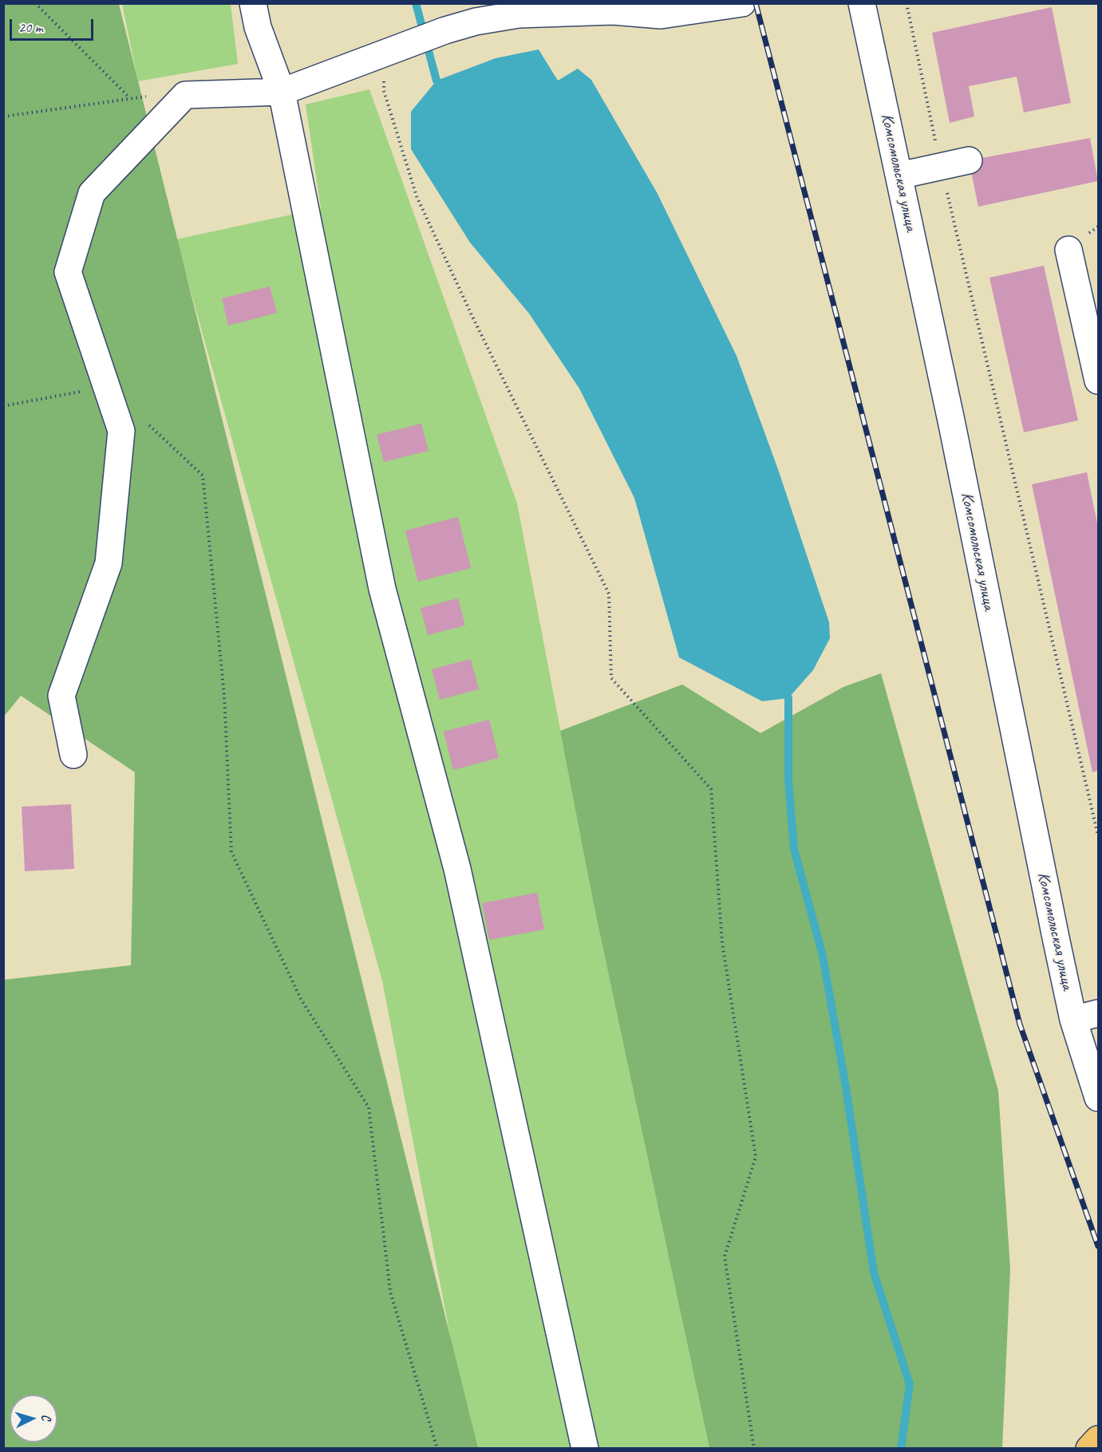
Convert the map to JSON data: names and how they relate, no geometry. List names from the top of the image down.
{
  "streets": {
    "street": ["Комсомольская улица"]
  },
  "scale_bar": "20 m",
  "north": "right"
}
